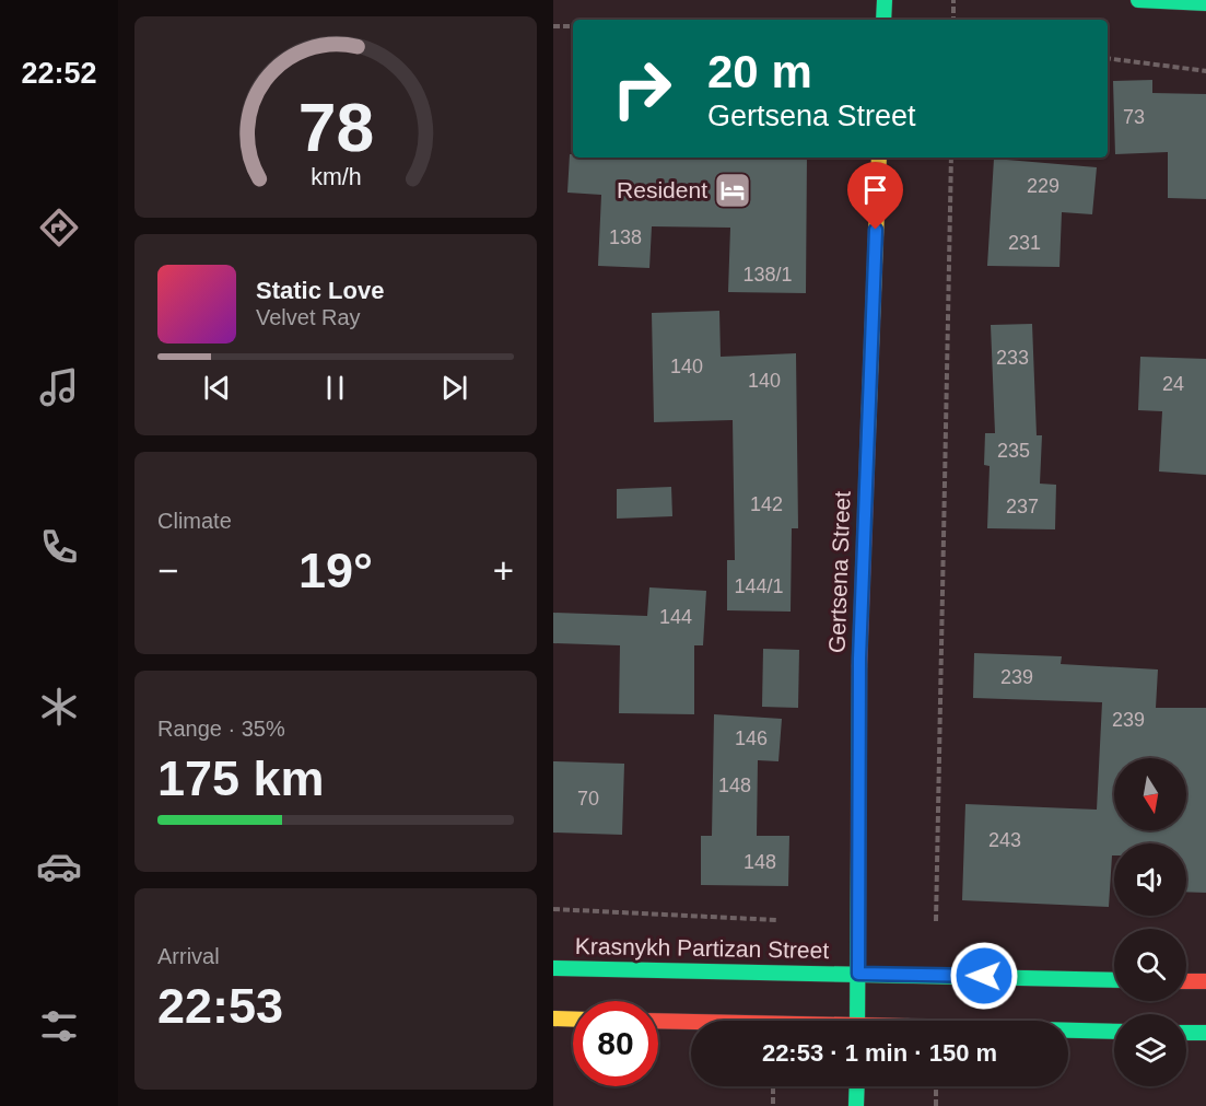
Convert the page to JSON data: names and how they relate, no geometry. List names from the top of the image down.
{
  "streets": {
    "main road": ["Gertsena Street", "Krasnykh Partizan Street"]
  },
  "crossings": [
    ["Gertsena Street", "Krasnykh Partizan Street"]
  ],
  "places": {
    "hotel": ["Resident"]
  },
  "house_numbers": [
    "73",
    "229",
    "138",
    "231",
    "138/1",
    "233",
    "140",
    "140",
    "24",
    "235",
    "142",
    "237",
    "144/1",
    "144",
    "239",
    "239",
    "146",
    "148",
    "70",
    "243",
    "148"
  ],
  "north": "bottom",
  "page": {
    "tabs": "22:52",
    "turn": ["20 m", "Gertsena Street"],
    "song": ["Static Love", "Velvet Ray"],
    "tile": [
      "Climate",
      ["Range · 35%", "175 km"],
      ["Arrival", "22:53"]
    ],
    "heat": ["−", "19°", "+"],
    "limit": "80",
    "trip": "22:53 · 1 min · 150 m",
    "gauge": ["78", "km/h"]
  }
}
